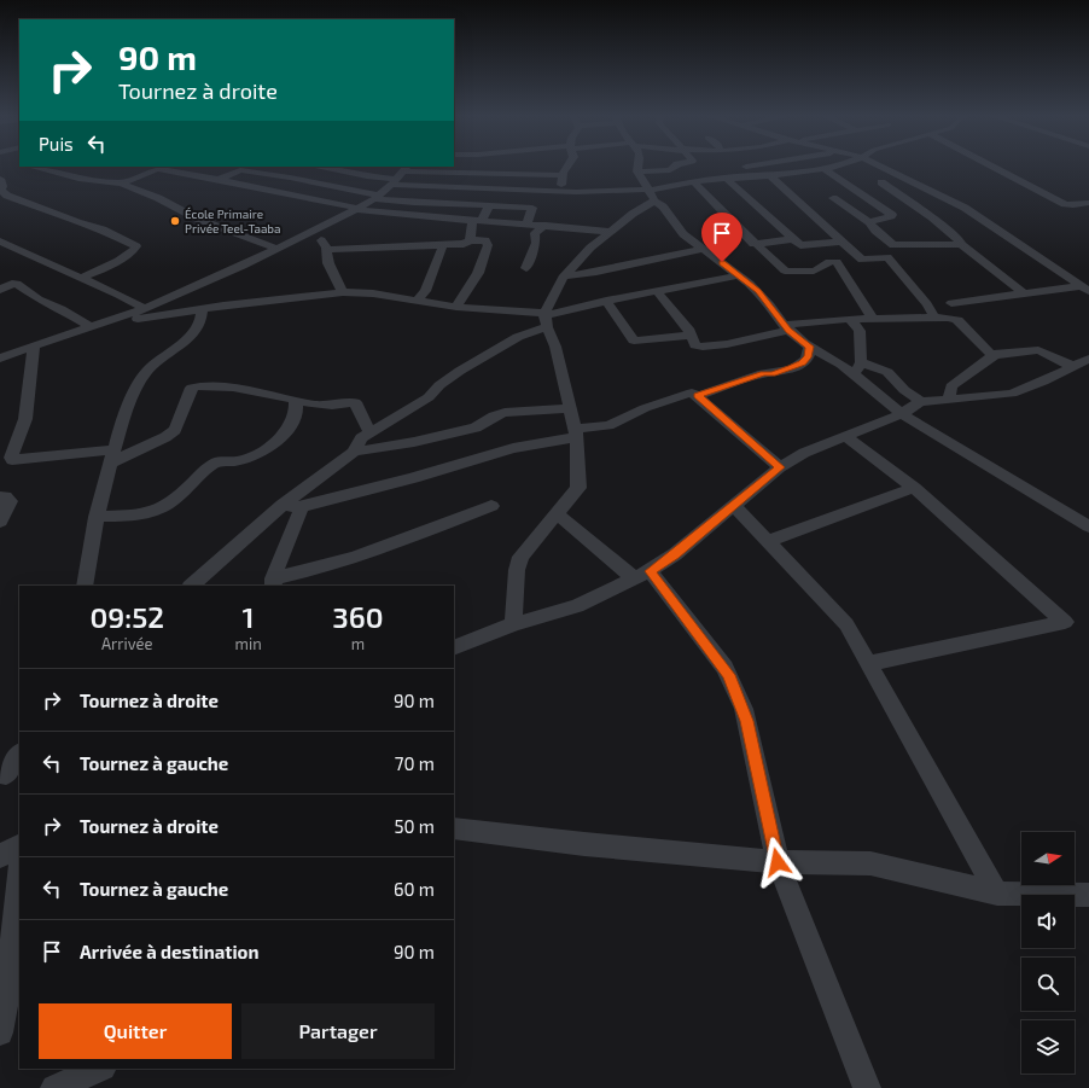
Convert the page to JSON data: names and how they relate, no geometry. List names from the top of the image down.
{
  "places": ["École Primaire Privée Teel-Taaba"],
  "north": "right",
  "page": {
    "turn": ["90 m", "Tournez à droite"],
    "then": "Puis",
    "eta": [
      "09:52",
      "Arrivée",
      "1",
      "min",
      "360",
      "m"
    ],
    "list": [
      {
        "name": "Tournez à droite",
        "value": "90 m"
      },
      {
        "name": "Tournez à gauche",
        "value": "70 m"
      },
      {
        "name": "Tournez à droite",
        "value": "50 m"
      },
      {
        "name": "Tournez à gauche",
        "value": "60 m"
      },
      {
        "name": "Arrivée à destination",
        "value": "90 m"
      }
    ],
    "buttons": ["Quitter", "Partager"]
  }
}
